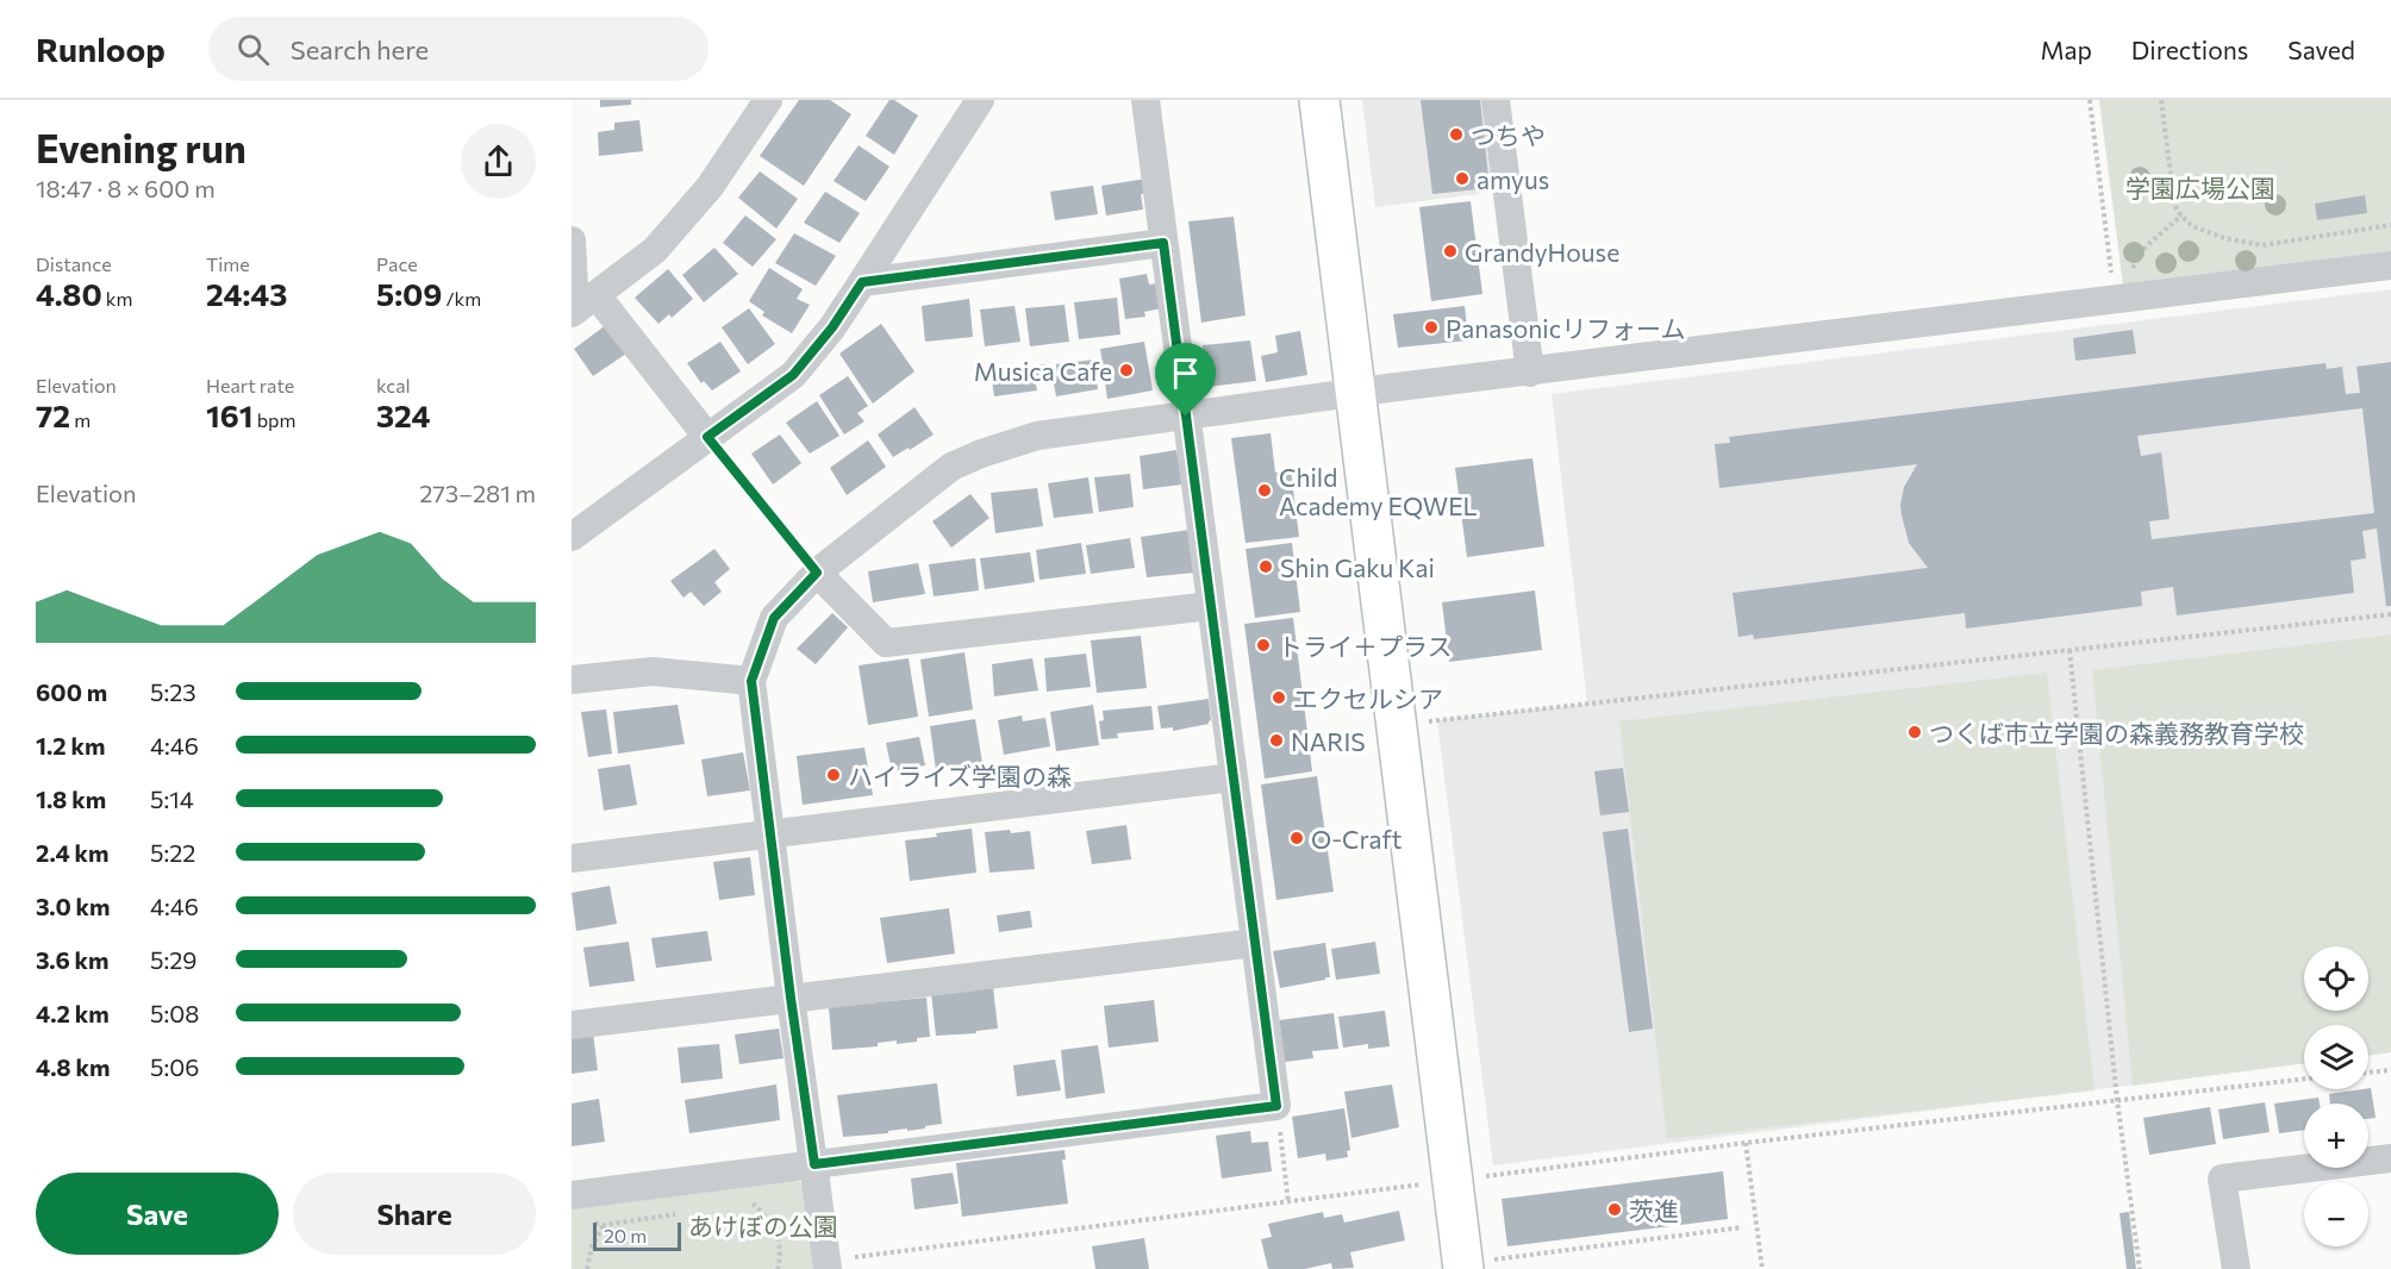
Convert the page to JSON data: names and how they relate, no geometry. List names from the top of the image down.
{
  "parks": ["学園広場公園", "あけぼの公園"],
  "places": [
    "つちや",
    "amyus",
    "GrandyHouse",
    "Panasonicリフォーム",
    "Musica Cafe",
    "Child Academy EQWEL",
    "Shin Gaku Kai",
    "トライ＋プラス",
    "エクセルシア",
    "つくば市立学園の森義務教育学校",
    "NARIS",
    "ハイライズ学園の森",
    "O-Craft",
    "茨進"
  ],
  "scale_bar": "20 m",
  "page": {
    "header": "Runloop",
    "search": "Search here",
    "nav": ["Map", "Directions", "Saved"],
    "heading": ["Evening run", "18:47 · 8 × 600 m"],
    "stats": [
      ["Distance", "4.80 km"],
      ["Time", "24:43"],
      ["Pace", "5:09 /km"],
      ["Elevation", "72 m"],
      ["Heart rate", "161 bpm"],
      ["kcal", "324"]
    ],
    "chart": ["Elevation", "273–281 m"],
    "list": [
      {
        "name": "600 m",
        "note": "5:23"
      },
      {
        "name": "1.2 km",
        "note": "4:46"
      },
      {
        "name": "1.8 km",
        "note": "5:14"
      },
      {
        "name": "2.4 km",
        "note": "5:22"
      },
      {
        "name": "3.0 km",
        "note": "4:46"
      },
      {
        "name": "3.6 km",
        "note": "5:29"
      },
      {
        "name": "4.2 km",
        "note": "5:08"
      },
      {
        "name": "4.8 km",
        "note": "5:06"
      }
    ],
    "map_buttons": ["+", "−"],
    "buttons": ["Save", "Share"],
    "scale": "20 m"
  }
}
